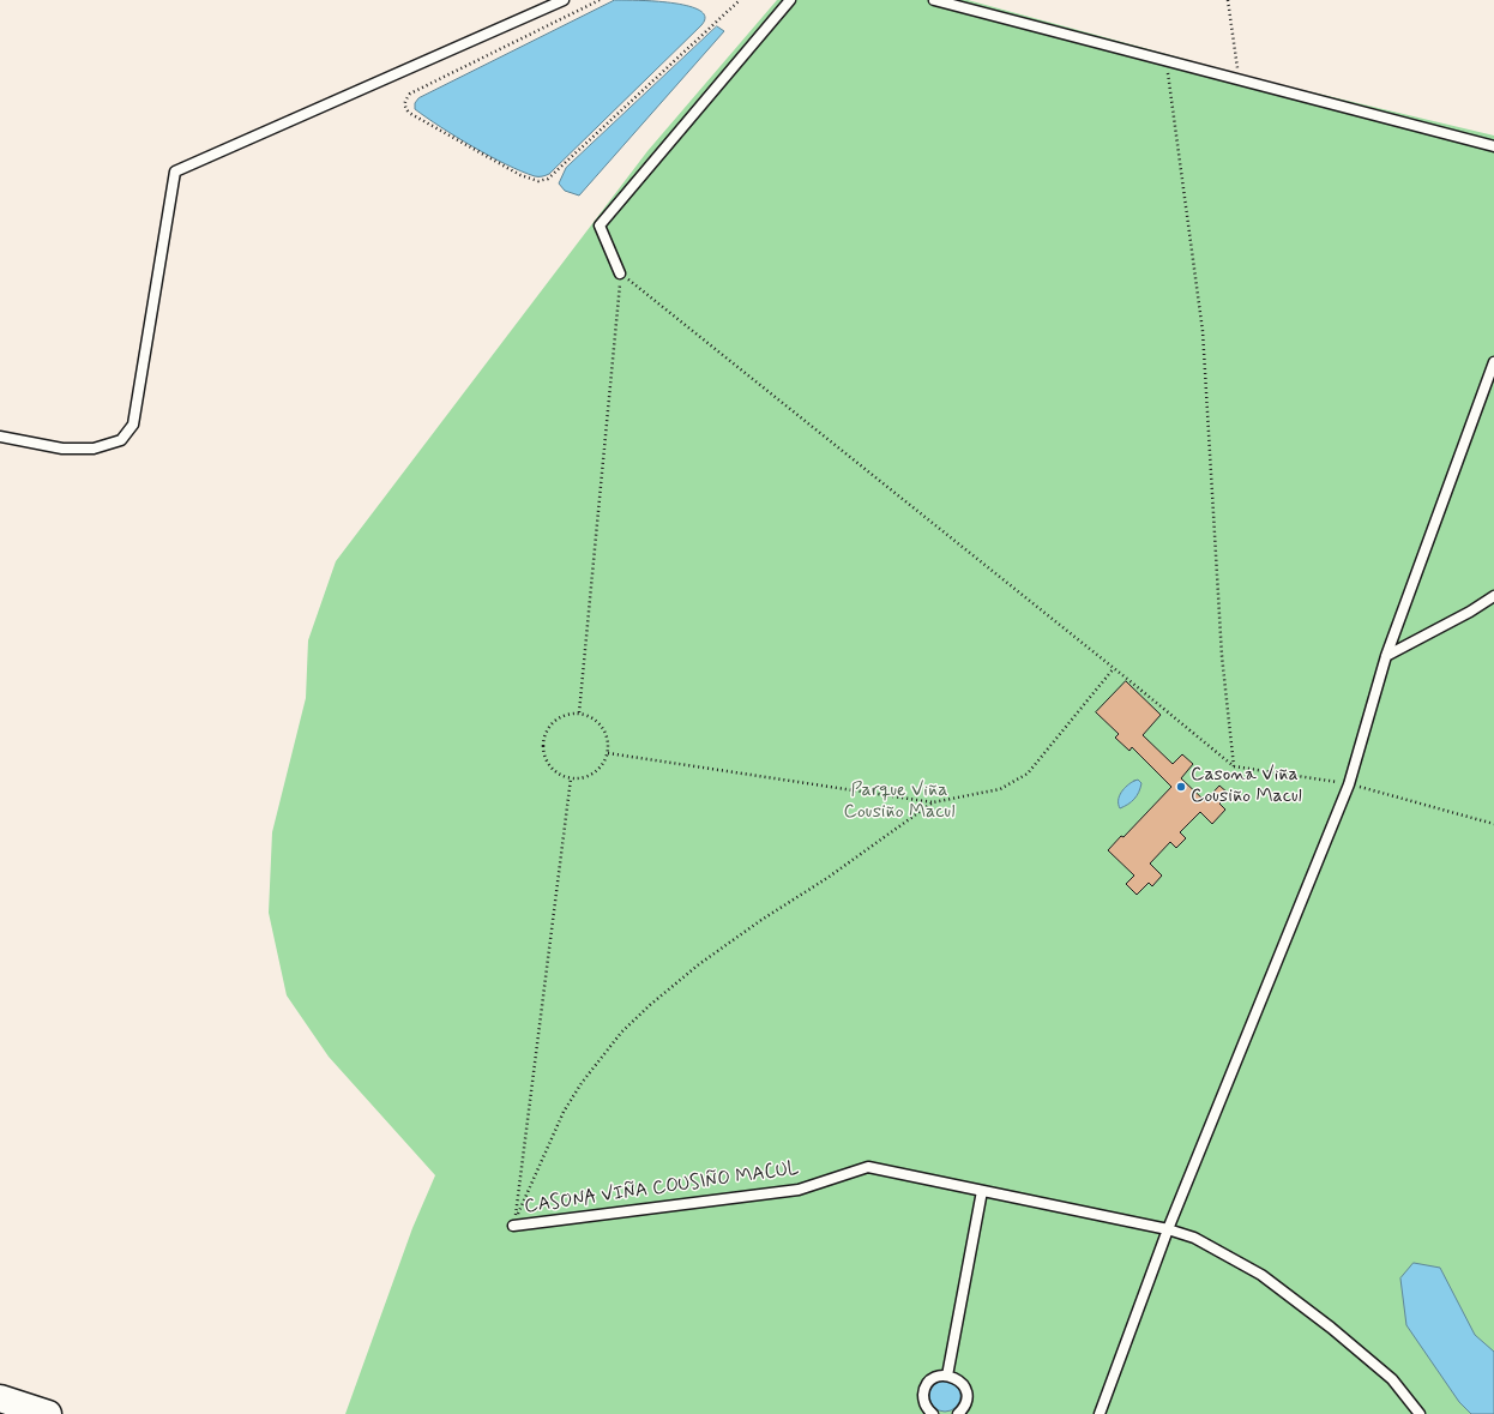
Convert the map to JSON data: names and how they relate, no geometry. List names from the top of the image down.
{
  "streets": {
    "lane": ["CASONA VIÑA COUSIÑO MACUL"]
  },
  "parks": ["Parque Viña Cousiño Macul"],
  "places": ["Casona Viña Cousiño Macul"]
}
